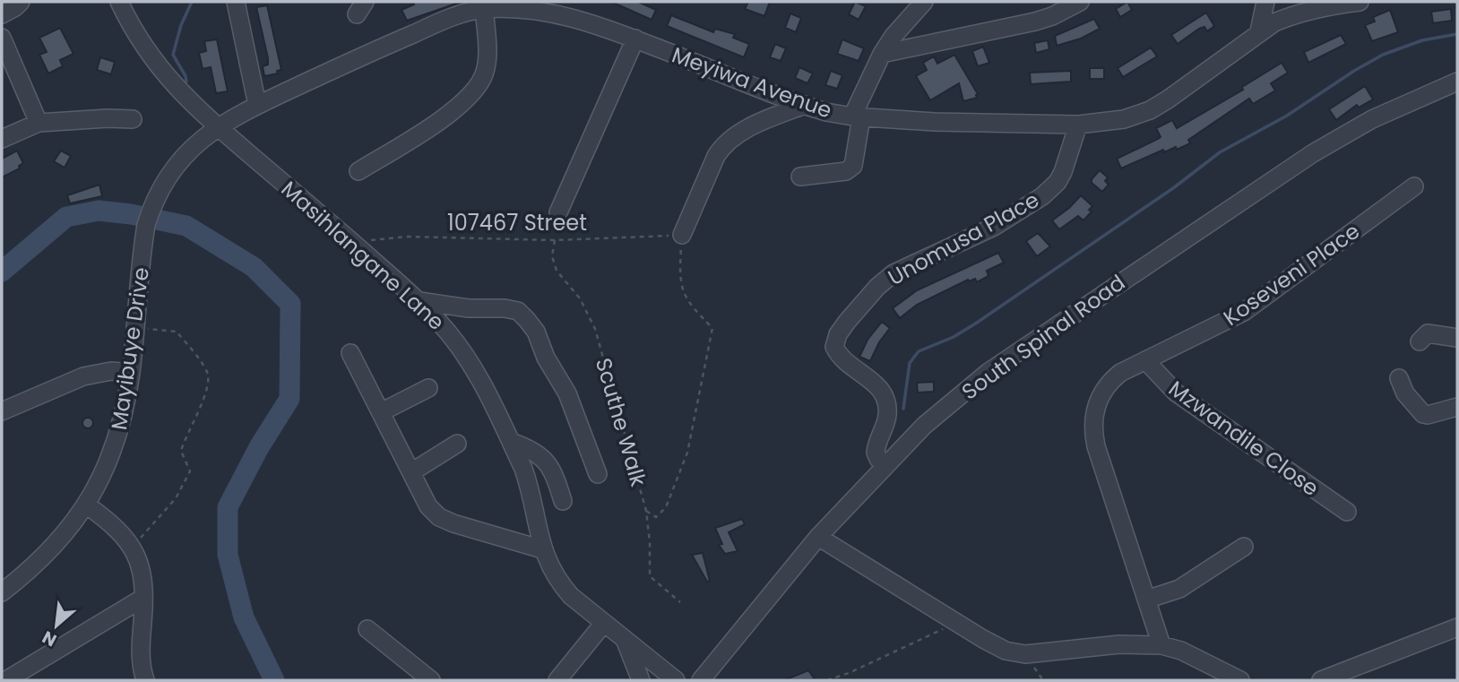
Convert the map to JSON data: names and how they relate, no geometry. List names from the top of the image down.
{
  "streets": {
    "street": [
      "Meyiwa Avenue",
      "Unomusa Place",
      "Masihlangane Lane",
      "Koseveni Place",
      "South Spinal Road",
      "Mayibuye Drive",
      "Mzwandile Close"
    ],
    "path": ["107467 Street", "Scuthe Walk"]
  },
  "crossings": [
    ["Meyiwa Avenue", "Unomusa Place"],
    ["Meyiwa Avenue", "Masihlangane Lane"],
    ["Meyiwa Avenue", "Mayibuye Drive"],
    ["107467 Street", "Masihlangane Lane"],
    ["107467 Street", "Scuthe Walk"],
    ["Unomusa Place", "South Spinal Road"],
    ["Masihlangane Lane", "Mayibuye Drive"],
    ["Koseveni Place", "Mzwandile Close"]
  ],
  "north": "bottom left"
}
